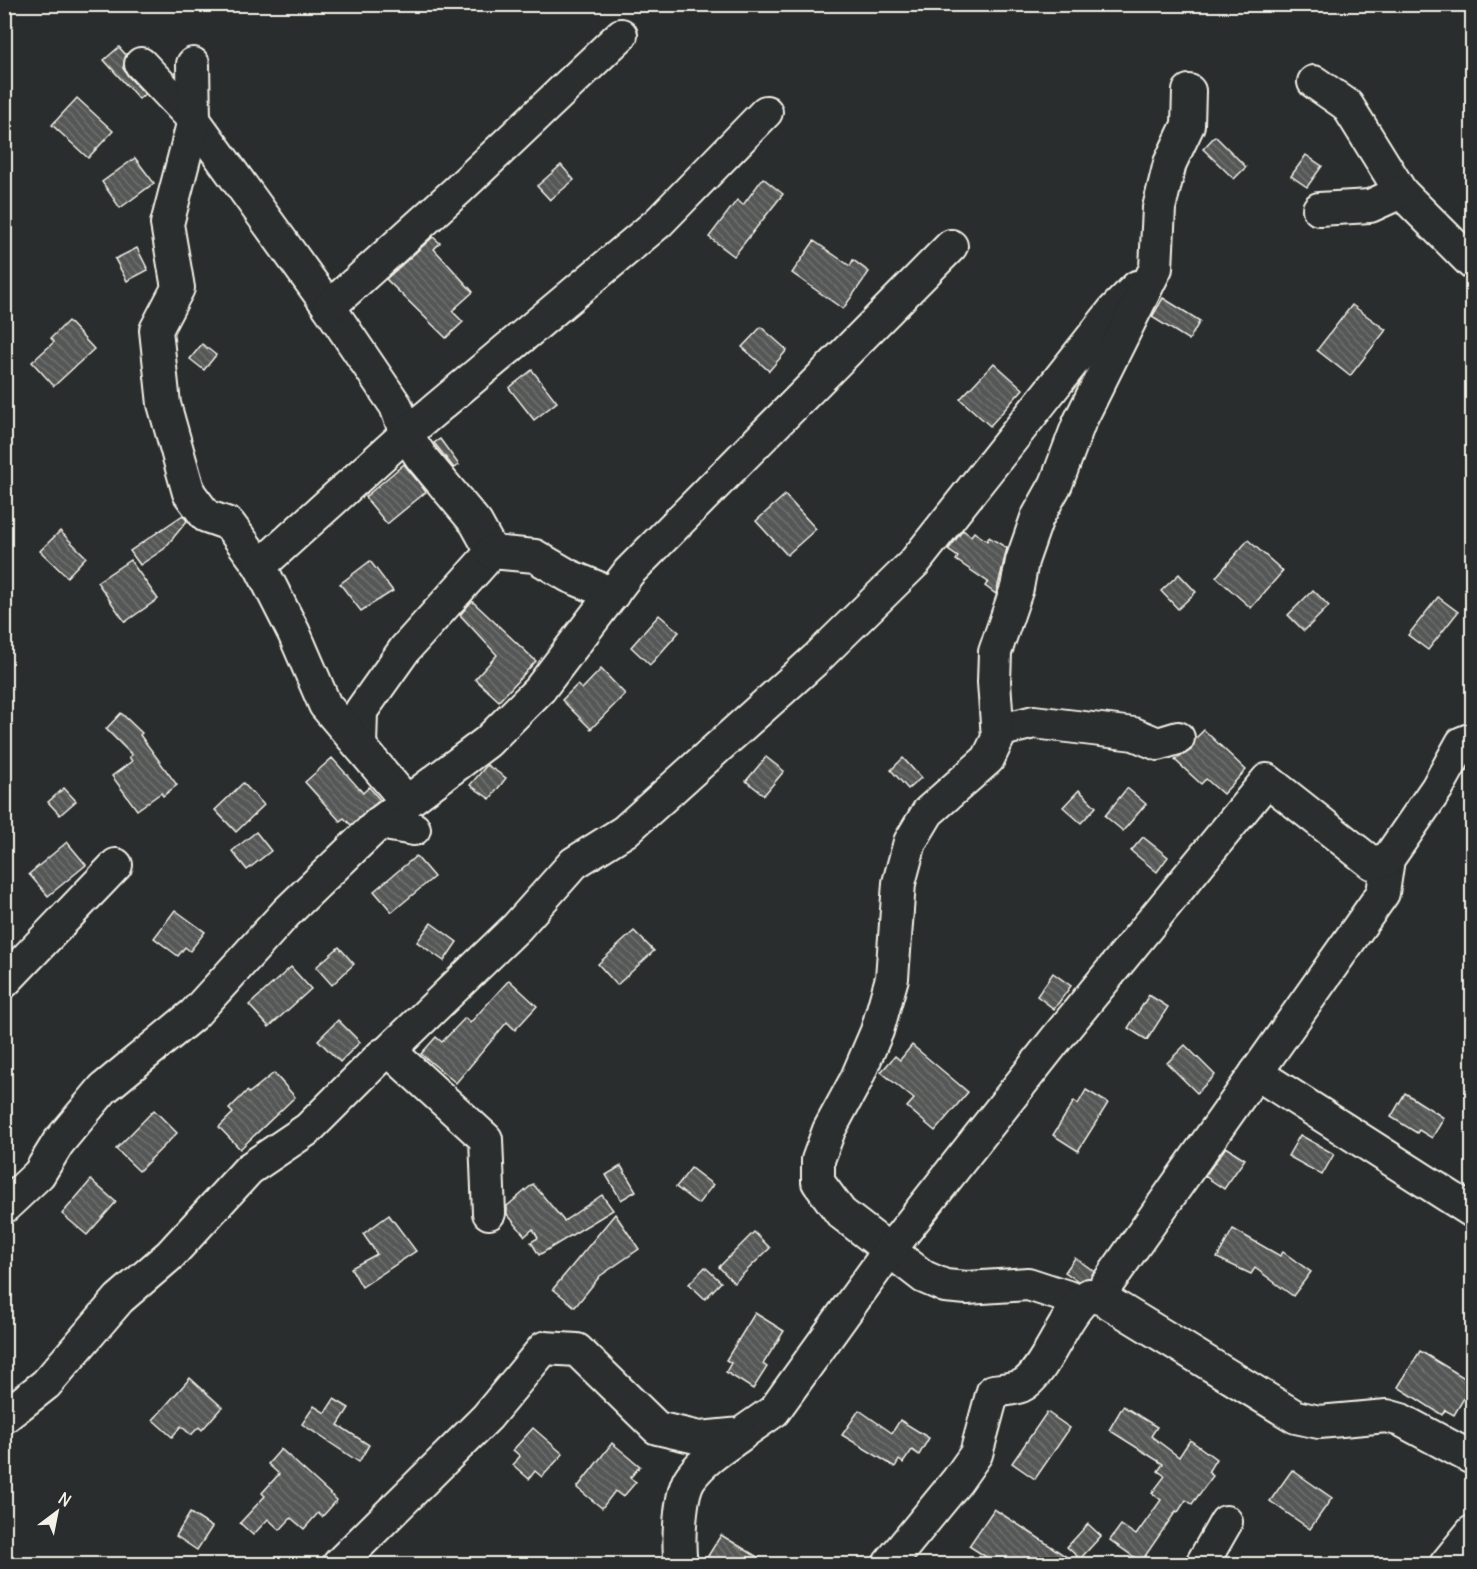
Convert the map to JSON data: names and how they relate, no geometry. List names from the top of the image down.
{
  "north": "top right"
}
